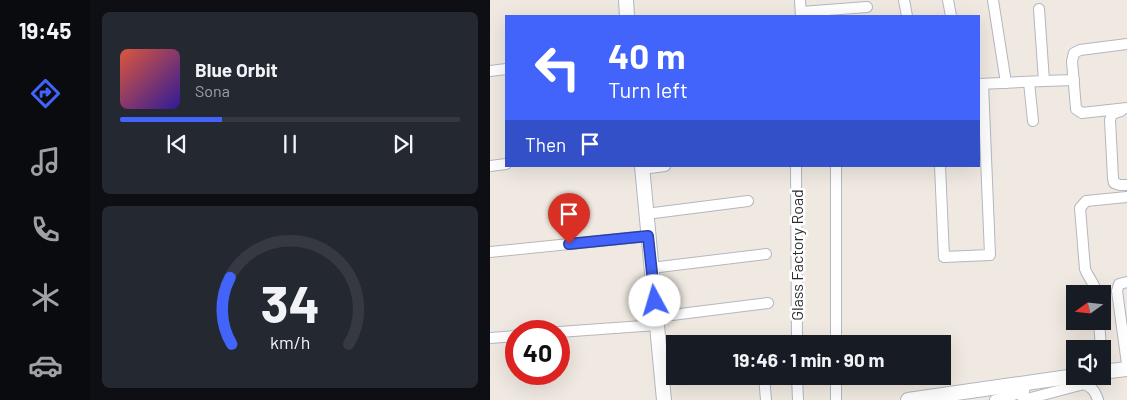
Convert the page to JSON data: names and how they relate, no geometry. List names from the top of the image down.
{
  "streets": {
    "street": ["Glass Factory Road"]
  },
  "north": "left",
  "page": {
    "tabs": "19:45",
    "turn": ["40 m", "Turn left"],
    "song": ["Blue Orbit", "Sona"],
    "then": "Then",
    "limit": "40",
    "trip": "19:46 · 1 min · 90 m",
    "gauge": ["34", "km/h"]
  }
}
